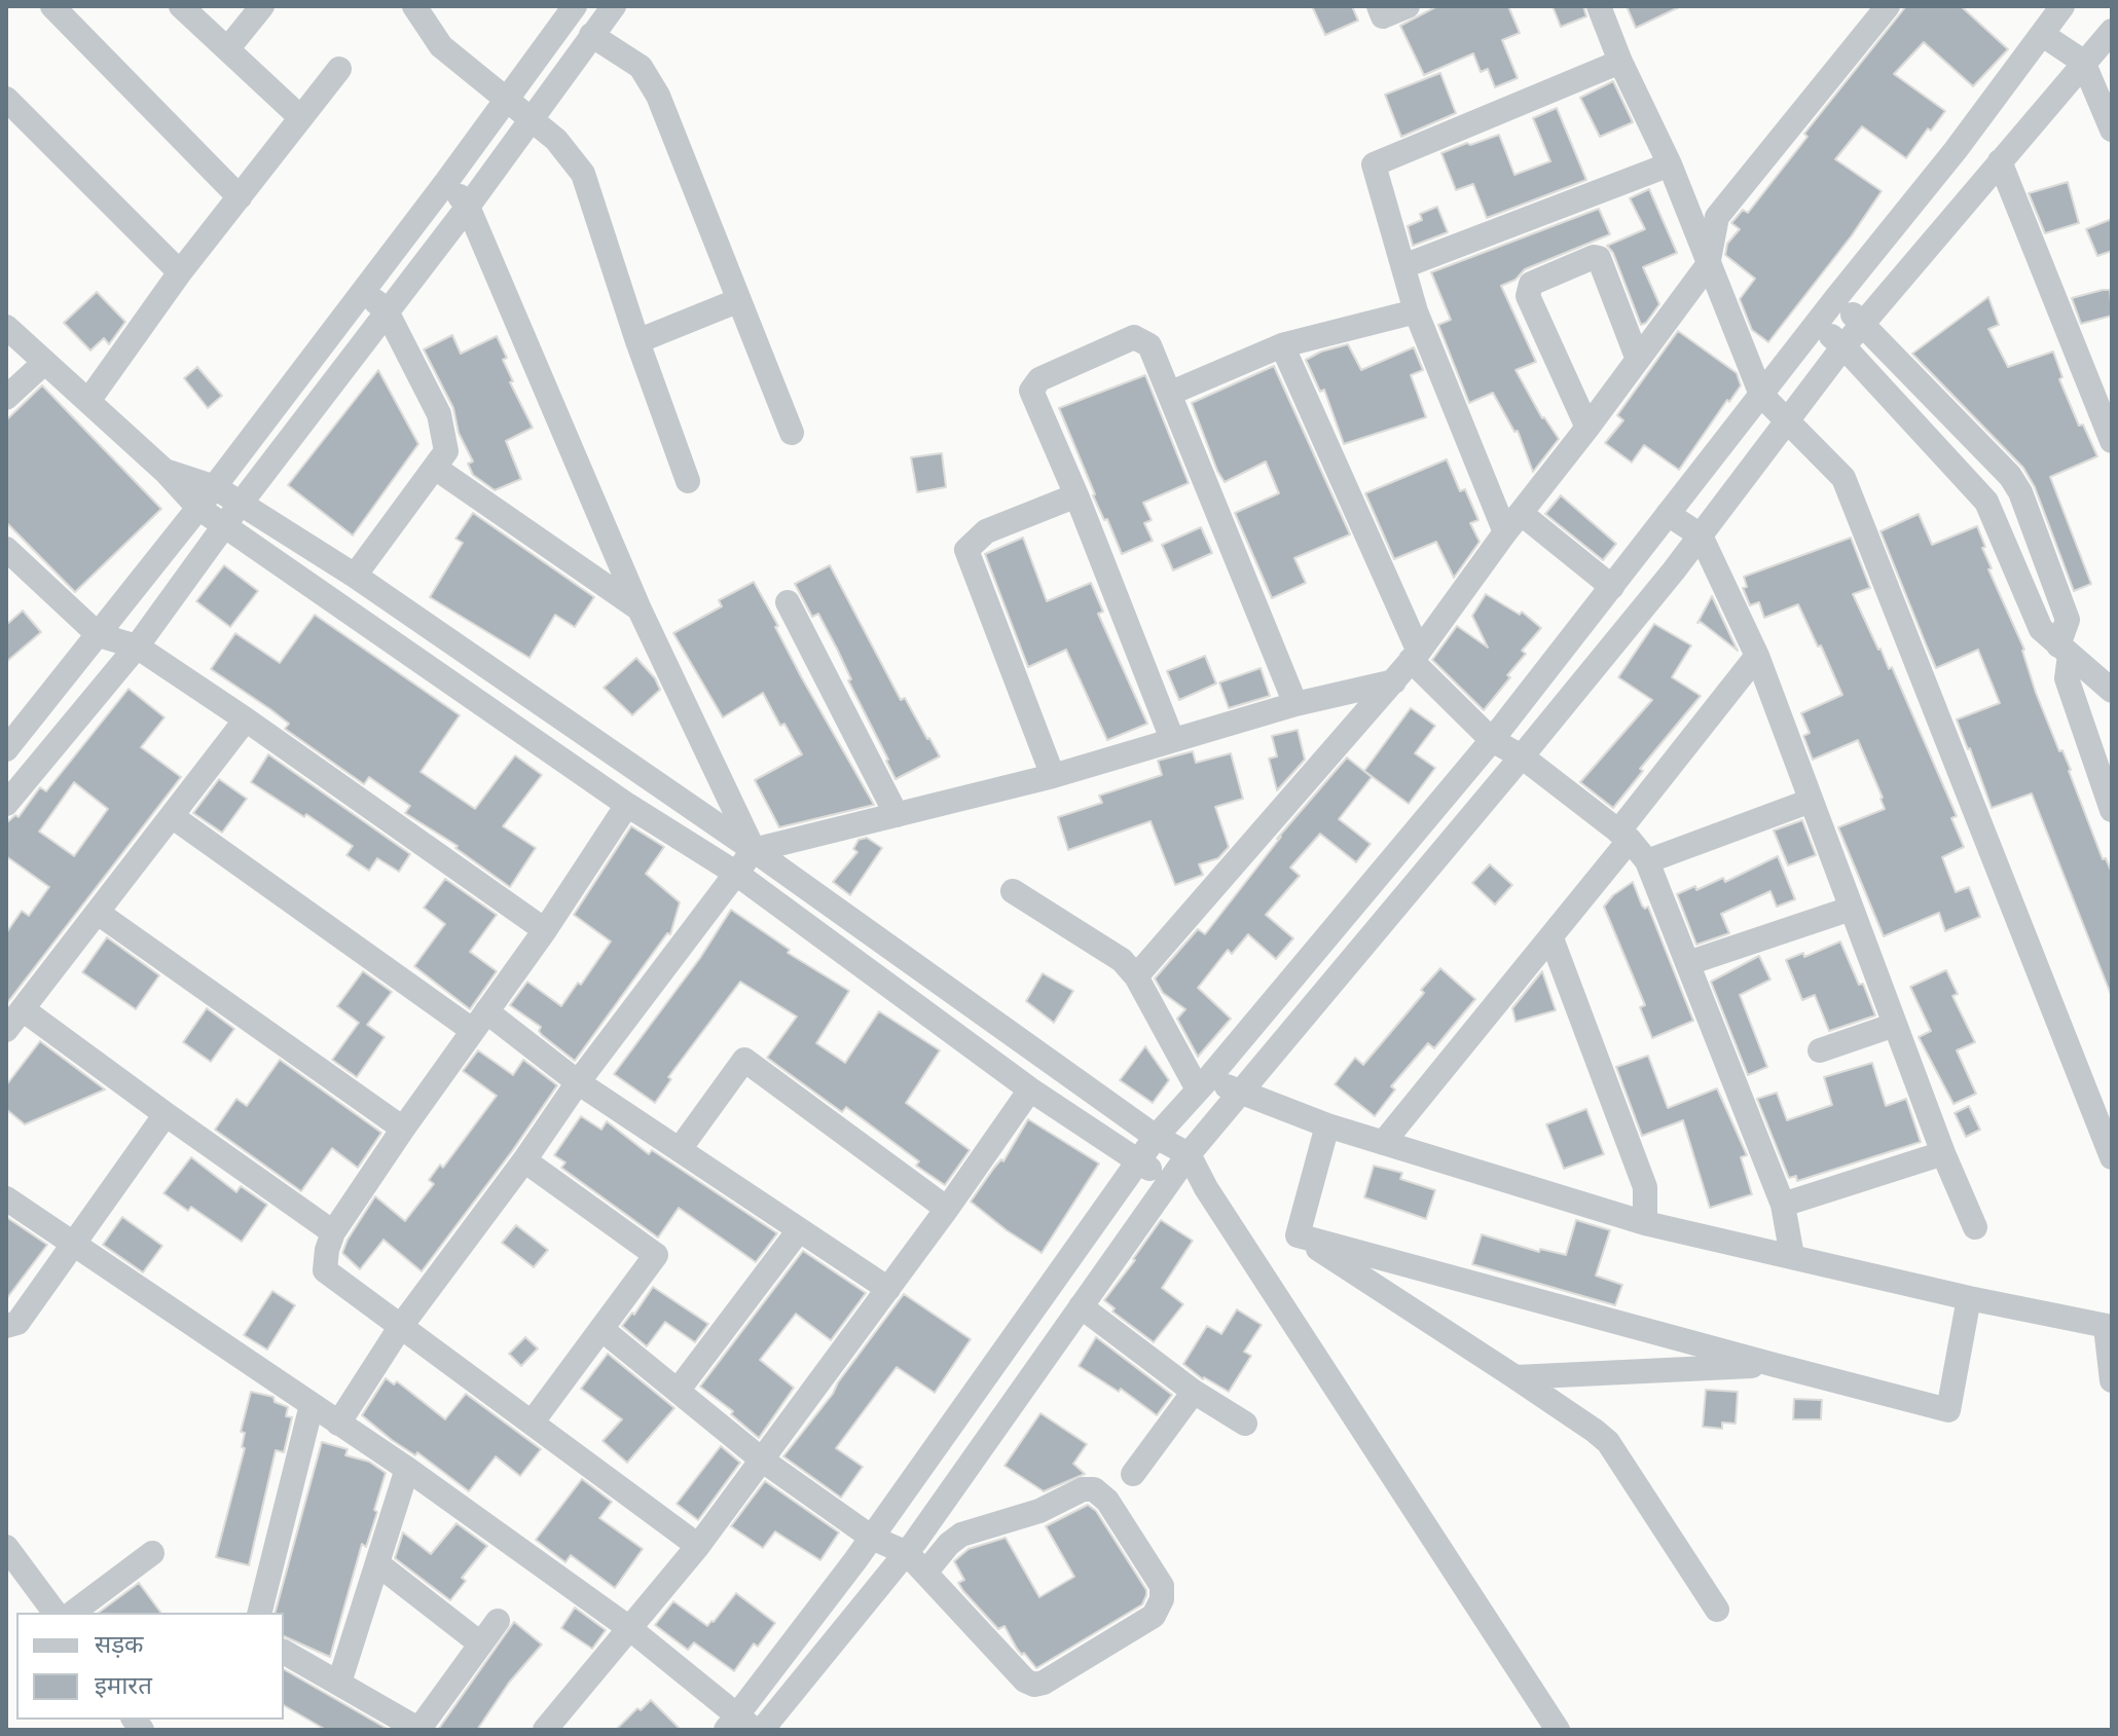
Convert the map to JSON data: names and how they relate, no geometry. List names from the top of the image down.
{
  "legend": ["सड़क", "इमारत"]
}
